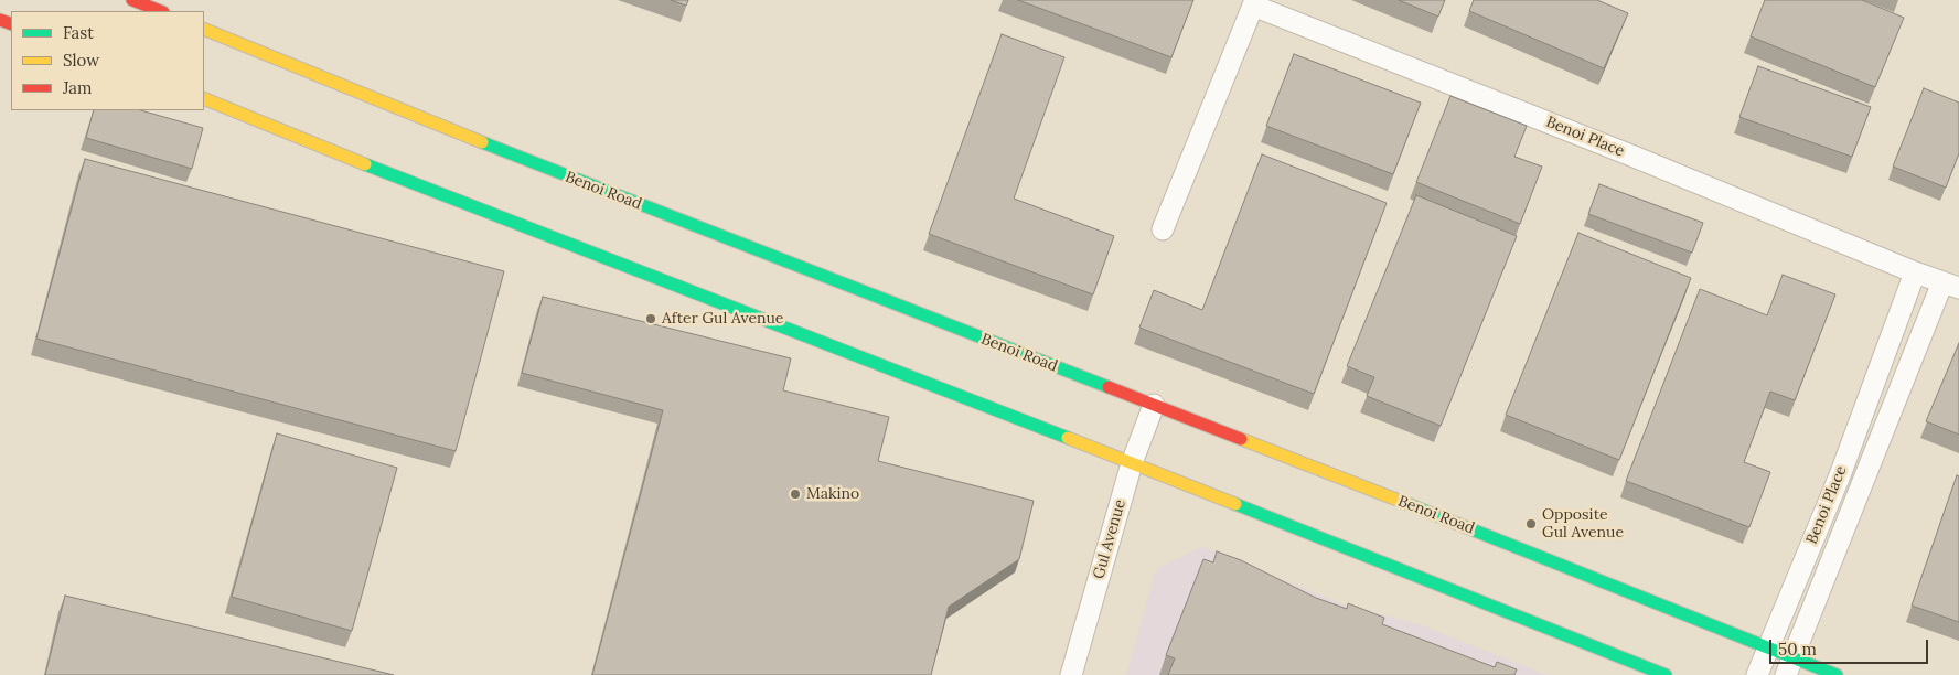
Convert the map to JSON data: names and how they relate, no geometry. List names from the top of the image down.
{
  "streets": {
    "main road": ["Benoi Road"],
    "street": ["Benoi Place", "Gul Avenue"]
  },
  "crossings": [
    ["Benoi Place", "Benoi Road"],
    ["Benoi Road", "Gul Avenue"]
  ],
  "places": ["After Gul Avenue", "Makino", "Opposite Gul Avenue"],
  "legend": ["Fast", "Slow", "Jam"],
  "scale_bar": "50 m"
}
